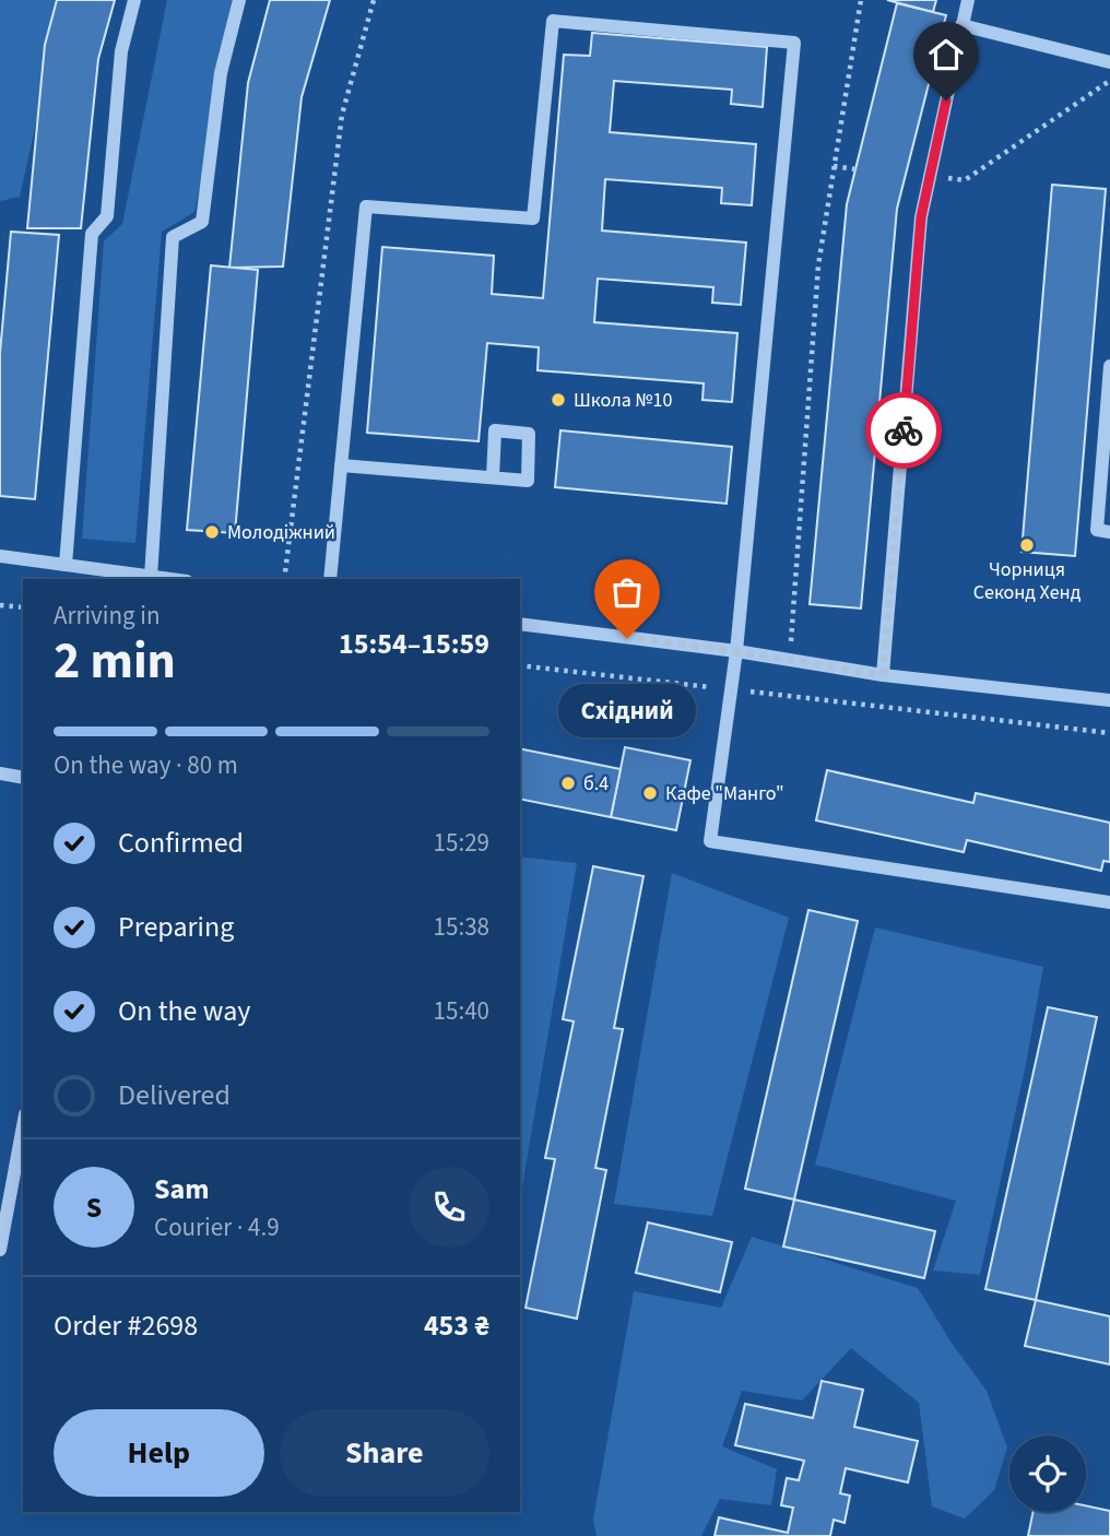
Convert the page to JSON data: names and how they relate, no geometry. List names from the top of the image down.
{
  "places": [
    "Школа №10",
    "Молодіжний",
    "Чорниця Секонд Хенд",
    "Східний",
    "б.4",
    "Кафе \"Манго\""
  ],
  "page": {
    "heading": ["2 min", "Arriving in", "15:54–15:59"],
    "panel": [
      "Sam",
      "Courier · 4.9",
      "Order #2698",
      "453 ₴"
    ],
    "bubble": "Східний",
    "bar": "On the way · 80 m",
    "list": [
      ["Confirmed", "15:29"],
      ["Preparing", "15:38"],
      ["On the way", "15:40"],
      "Delivered"
    ],
    "round": "S",
    "buttons": ["Help", "Share"]
  }
}
